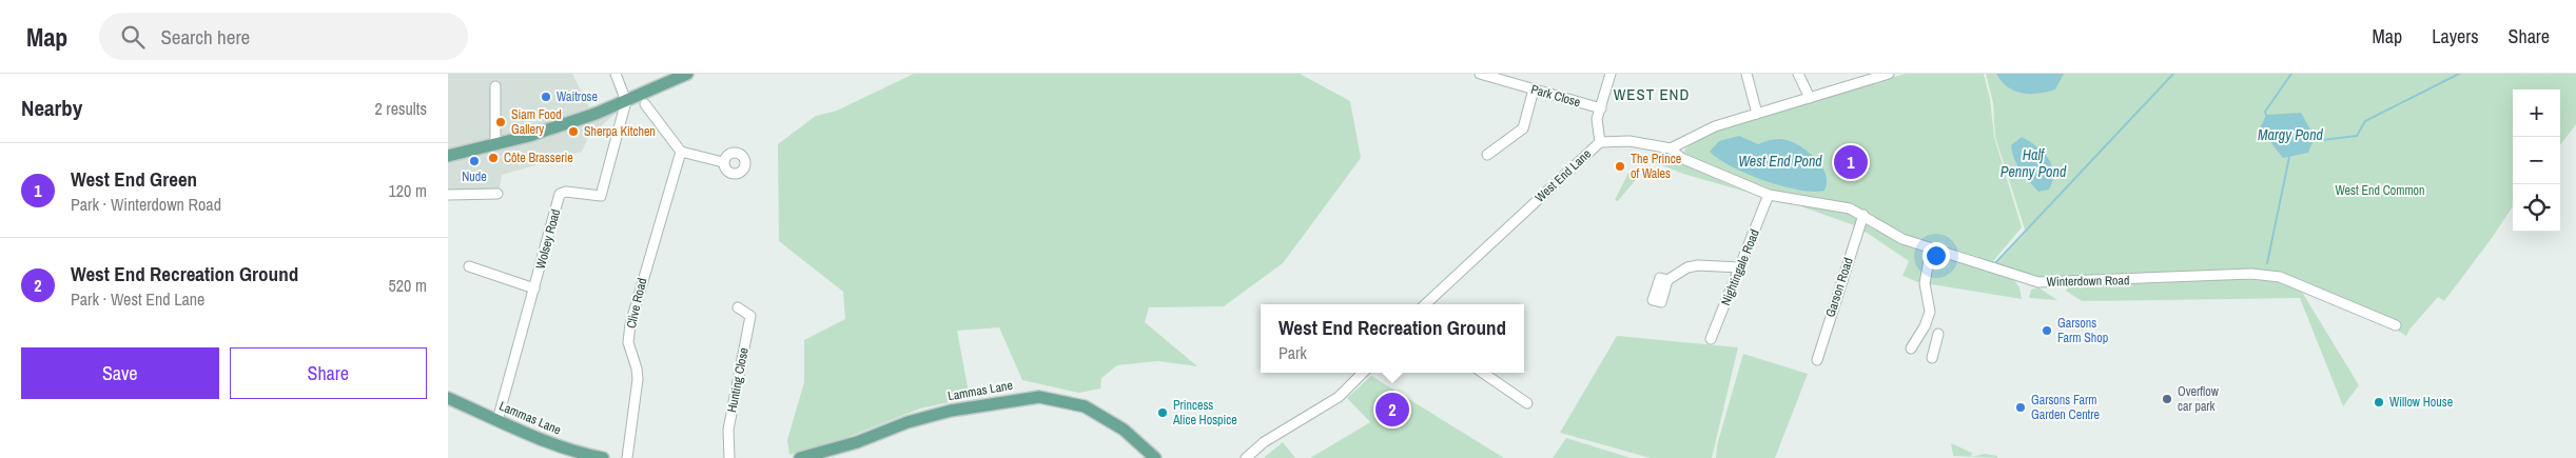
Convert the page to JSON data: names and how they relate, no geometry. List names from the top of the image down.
{
  "streets": {
    "main road": ["Lammas Lane"],
    "street": [
      "Park Close",
      "West End Lane",
      "Wolsey Road",
      "Nightingale Road",
      "Winterdown Road",
      "Garson Road",
      "Clive Road",
      "Hunting Close"
    ]
  },
  "crossings": [
    ["West End Lane", "Winterdown Road"],
    ["Wolsey Road", "Lammas Lane"],
    ["Nightingale Road", "Winterdown Road"],
    ["Winterdown Road", "Garson Road"]
  ],
  "districts": ["WEST END"],
  "water": ["Margy Pond", "Half Penny Pond", "West End Pond"],
  "parks": ["West End Common"],
  "places": [
    "Waitrose",
    "Siam Food Gallery",
    "Sherpa Kitchen",
    "Côte Brasserie",
    "Nude",
    "The Prince of Wales",
    "Garsons Farm Shop",
    "Overflow car park",
    "Willow House",
    "Garsons Farm Garden Centre",
    "Princess Alice Hospice"
  ],
  "page": {
    "header": "Map",
    "search": "Search here",
    "nav": ["Map", "Layers", "Share"],
    "heading": ["Nearby", "2 results"],
    "map_buttons": ["+", "−"],
    "list": [
      {
        "mark": "1",
        "name": "West End Green",
        "note": "Park · Winterdown Road",
        "value": "120 m"
      },
      {
        "mark": "2",
        "name": "West End Recreation Ground",
        "note": "Park · West End Lane",
        "value": "520 m"
      }
    ],
    "pins": ["1", "2"],
    "popup": ["West End Recreation Ground", "Park"],
    "buttons": ["Save", "Share"]
  }
}
